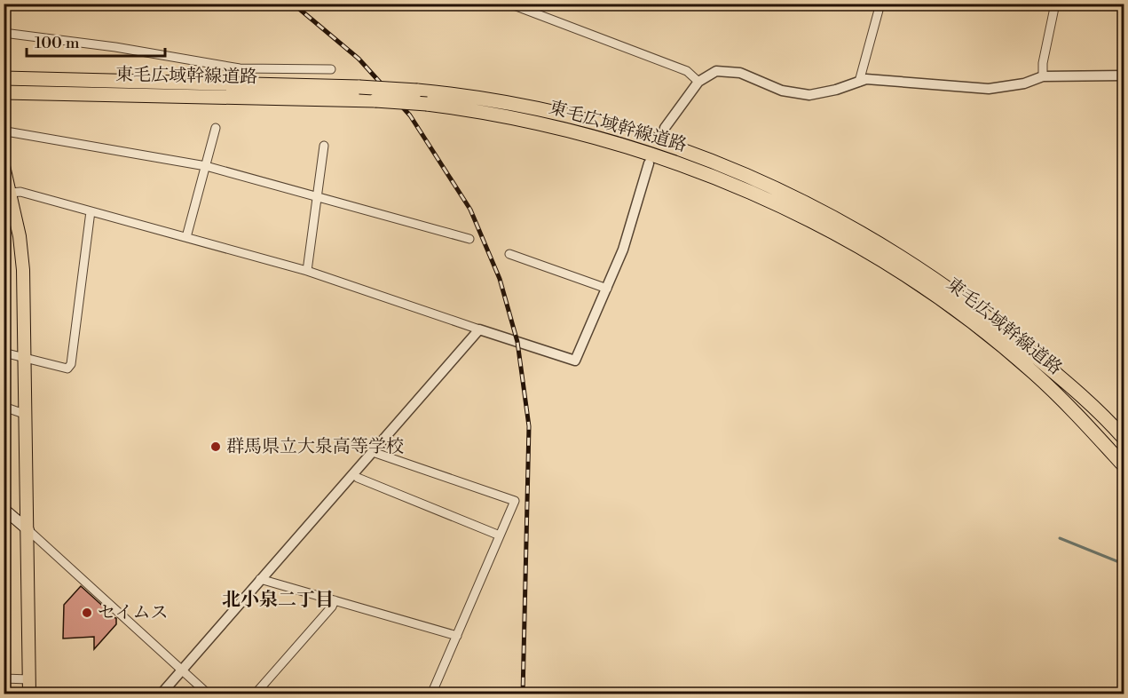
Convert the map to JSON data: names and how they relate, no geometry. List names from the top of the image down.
{
  "streets": {
    "highway": ["東毛広域幹線道路"]
  },
  "districts": ["北小泉二丁目"],
  "places": ["群馬県立大泉高等学校", "セイムス"],
  "scale_bar": "100 m"
}
